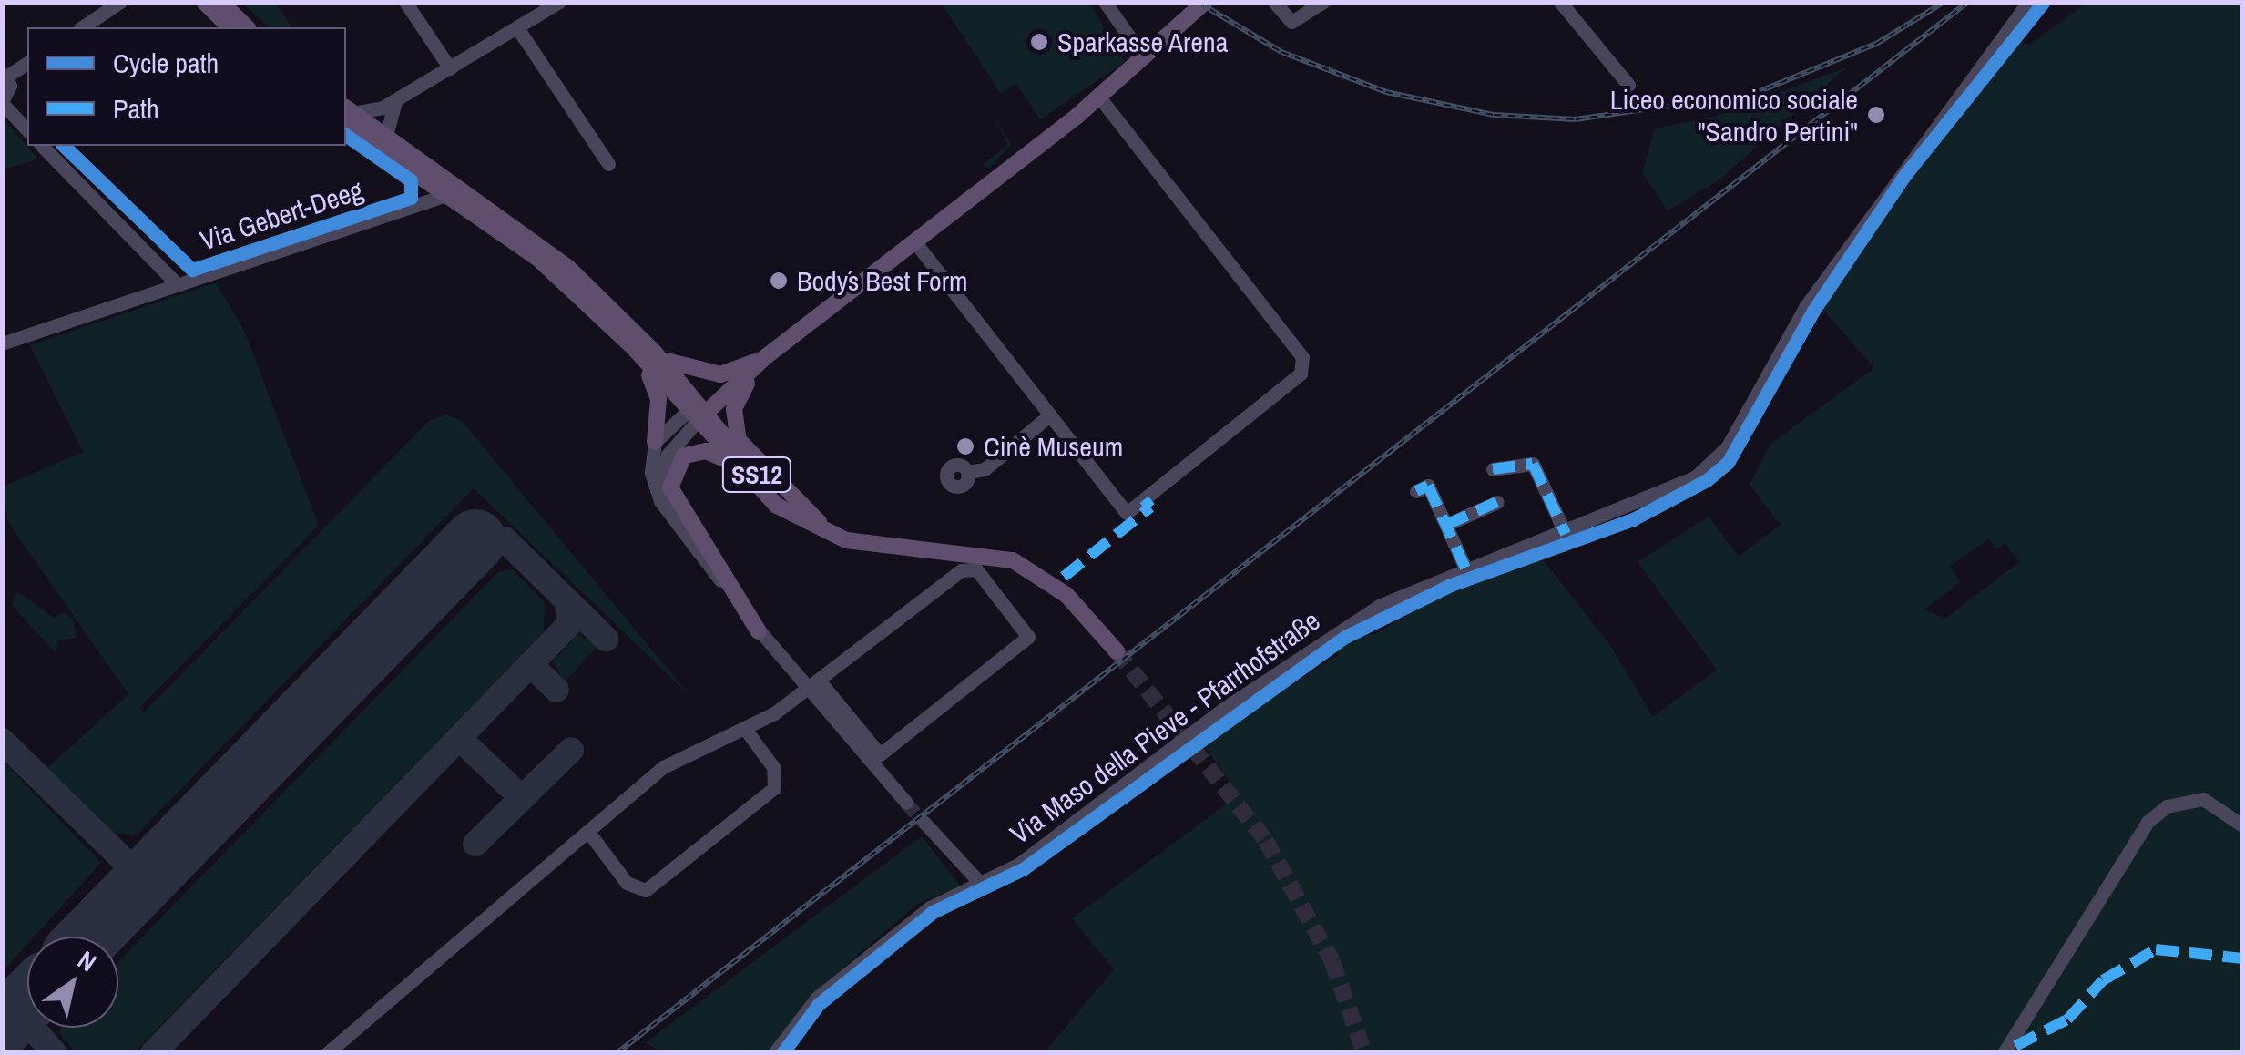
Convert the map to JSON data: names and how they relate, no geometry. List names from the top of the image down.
{
  "streets": {
    "main road": ["SS12"],
    "street": ["Via Maso della Pieve - Pfarrhofstraße"],
    "cycle path": ["Via Gebert-Deeg"]
  },
  "places": [
    "Sparkasse Arena",
    "Liceo economico sociale \"Sandro Pertini\"",
    "Body´s Best Form",
    "Cinè Museum"
  ],
  "legend": ["Cycle path", "Path"],
  "north": "top right"
}
